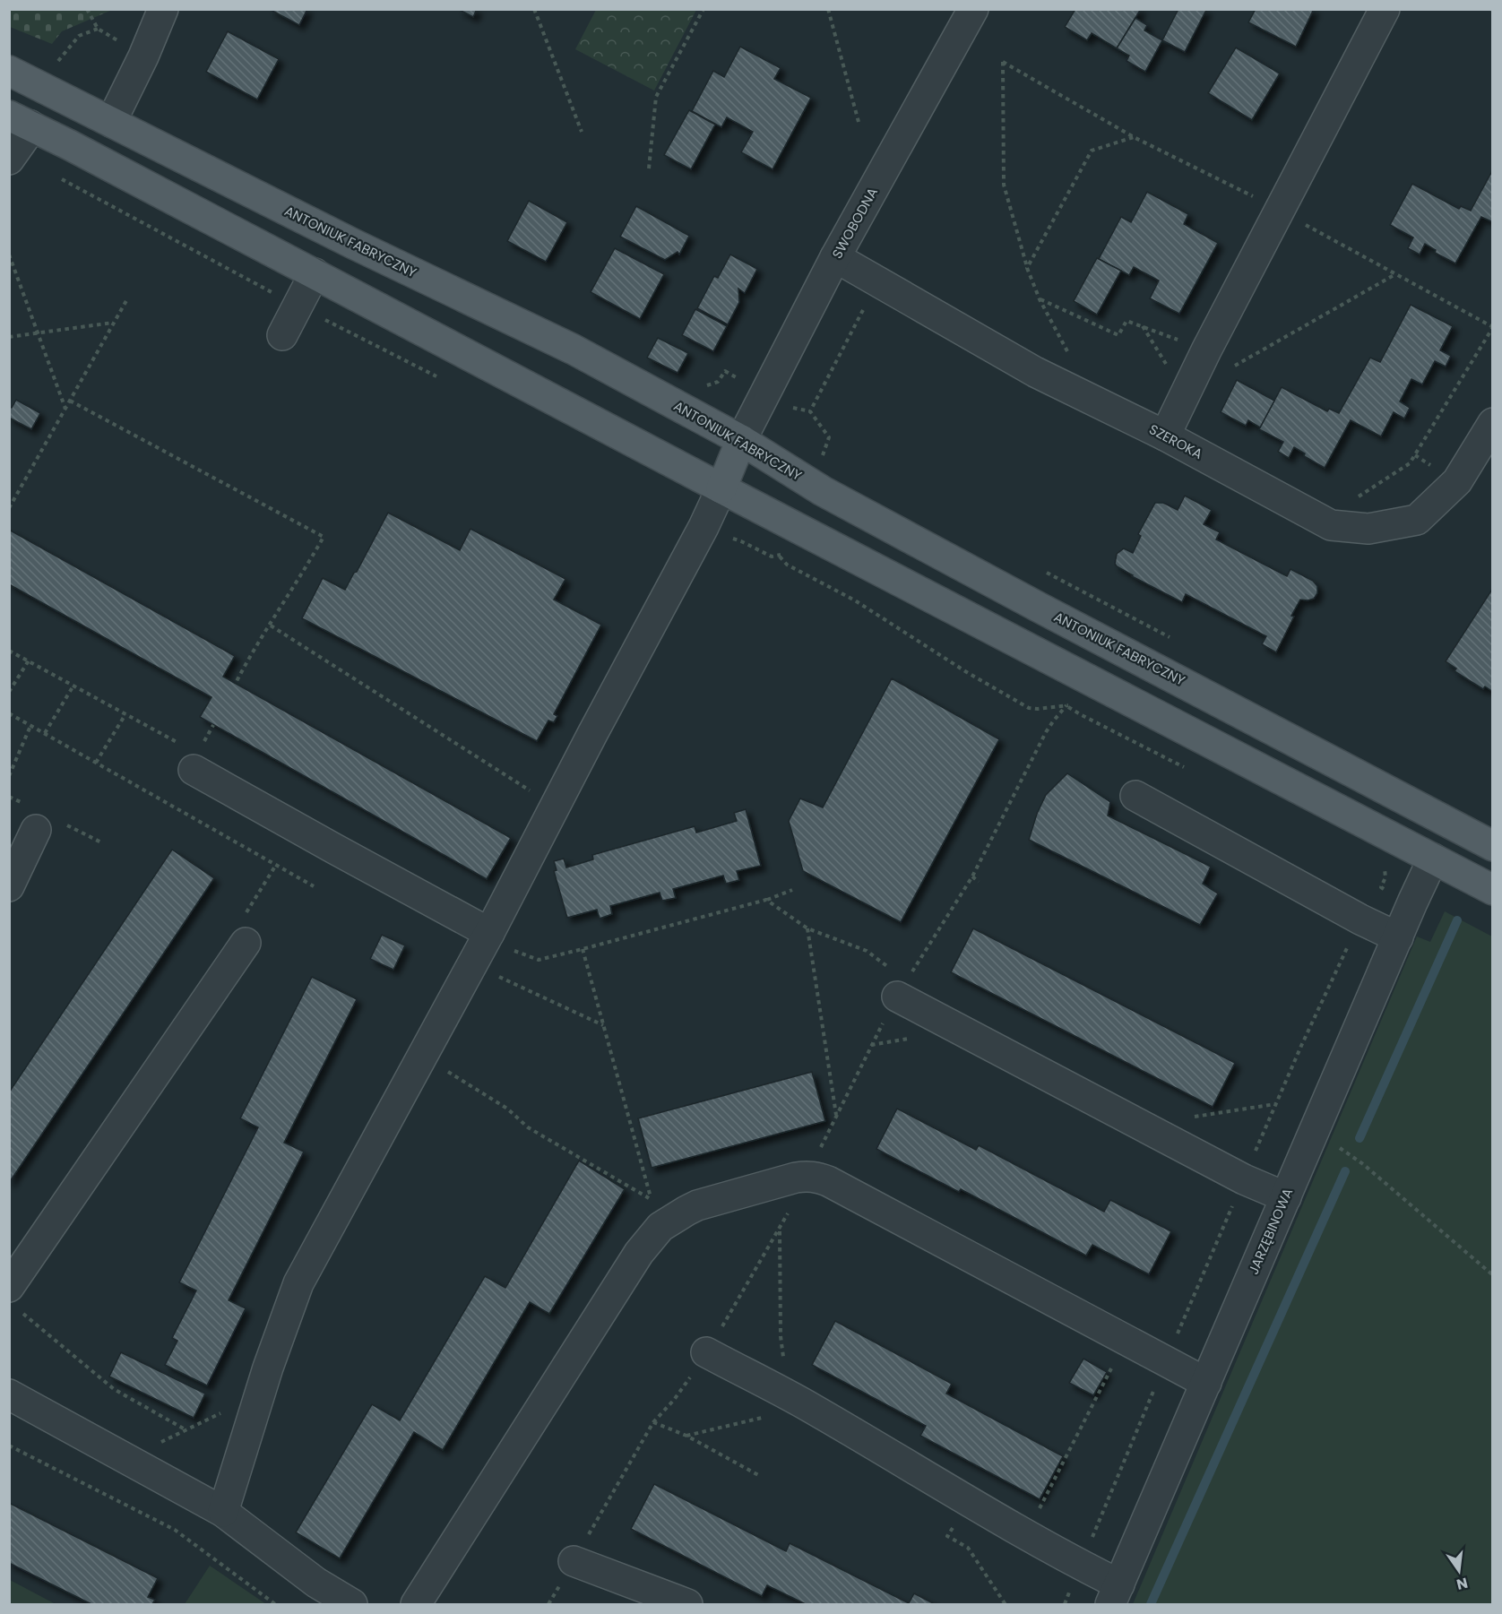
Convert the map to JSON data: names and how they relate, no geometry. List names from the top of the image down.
{
  "streets": {
    "main road": ["ANTONIUK FABRYCZNY"],
    "street": ["SWOBODNA", "SZEROKA", "JARZĘBINOWA"]
  },
  "crossings": [
    ["SWOBODNA", "ANTONIUK FABRYCZNY"],
    ["SWOBODNA", "SZEROKA"]
  ],
  "north": "bottom"
}
